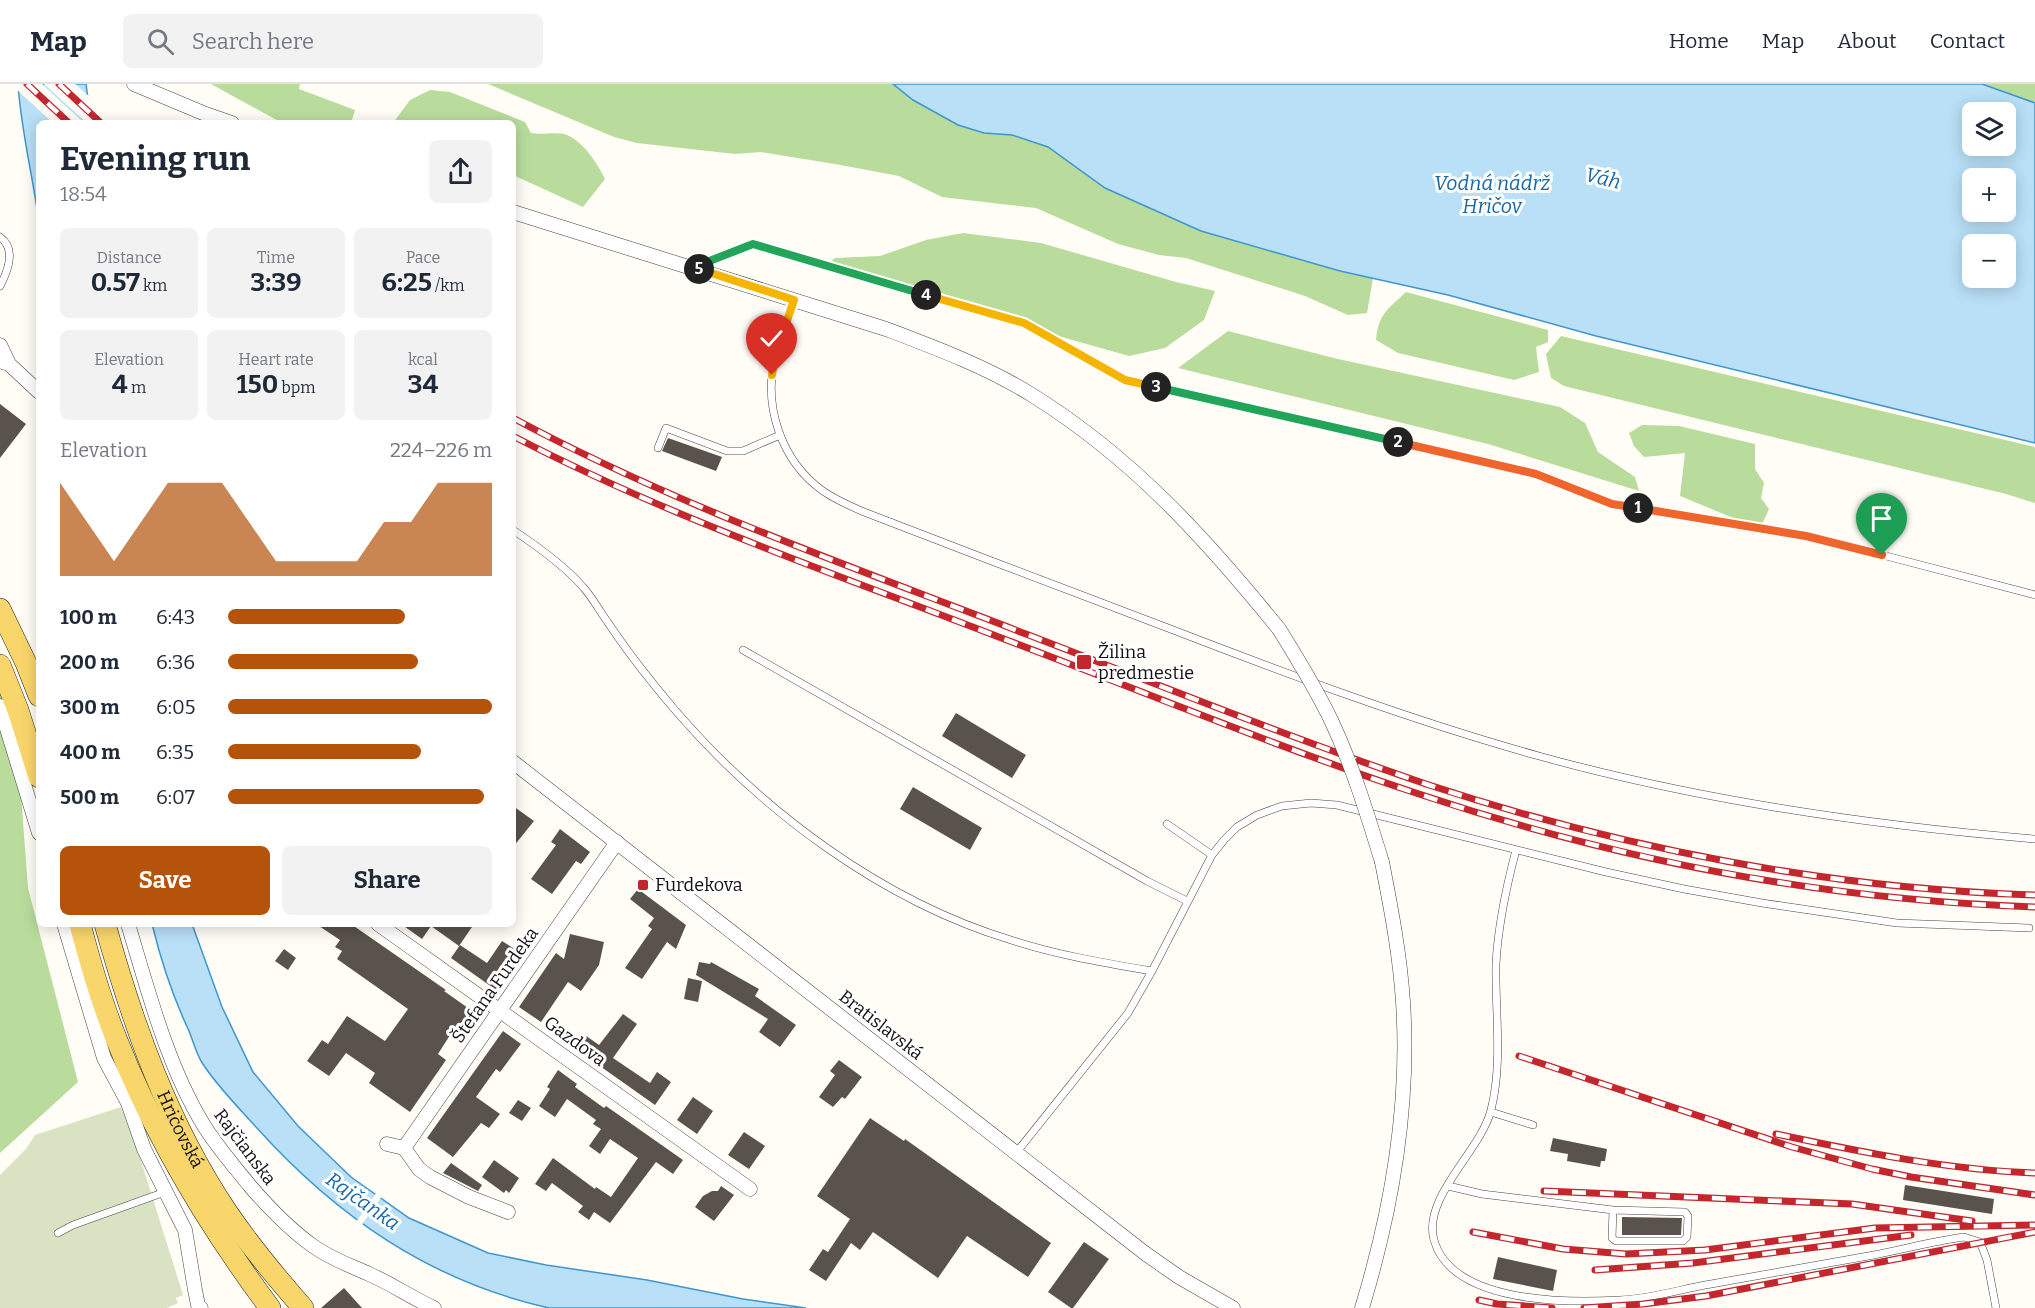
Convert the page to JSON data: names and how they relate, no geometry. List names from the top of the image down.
{
  "streets": {
    "main road": ["Hričovská"],
    "street": [
      "Štefana Furdeka",
      "Bratislavská",
      "Gazdova",
      "Rajčianska"
    ]
  },
  "crossings": [
    ["Štefana Furdeka", "Bratislavská"],
    ["Štefana Furdeka", "Gazdova"]
  ],
  "water": ["Váh", "Vodná nádrž Hričov", "Rajčanka"],
  "places": {
    "transit": ["Žilina predmestie", "Furdekova"]
  },
  "page": {
    "header": "Map",
    "search": "Search here",
    "nav": [
      "Home",
      "Map",
      "About",
      "Contact"
    ],
    "map_buttons": ["+", "−"],
    "heading": ["Evening run", "18:54"],
    "stats": [
      ["Distance", "0.57 km"],
      ["Time", "3:39"],
      ["Pace", "6:25 /km"],
      ["Elevation", "4 m"],
      ["Heart rate", "150 bpm"],
      ["kcal", "34"]
    ],
    "pins": [
      "5",
      "4",
      "3",
      "2",
      "1"
    ],
    "chart": ["Elevation", "224–226 m"],
    "list": [
      {
        "name": "100 m",
        "note": "6:43"
      },
      {
        "name": "200 m",
        "note": "6:36"
      },
      {
        "name": "300 m",
        "note": "6:05"
      },
      {
        "name": "400 m",
        "note": "6:35"
      },
      {
        "name": "500 m",
        "note": "6:07"
      }
    ],
    "buttons": ["Save", "Share"]
  }
}
